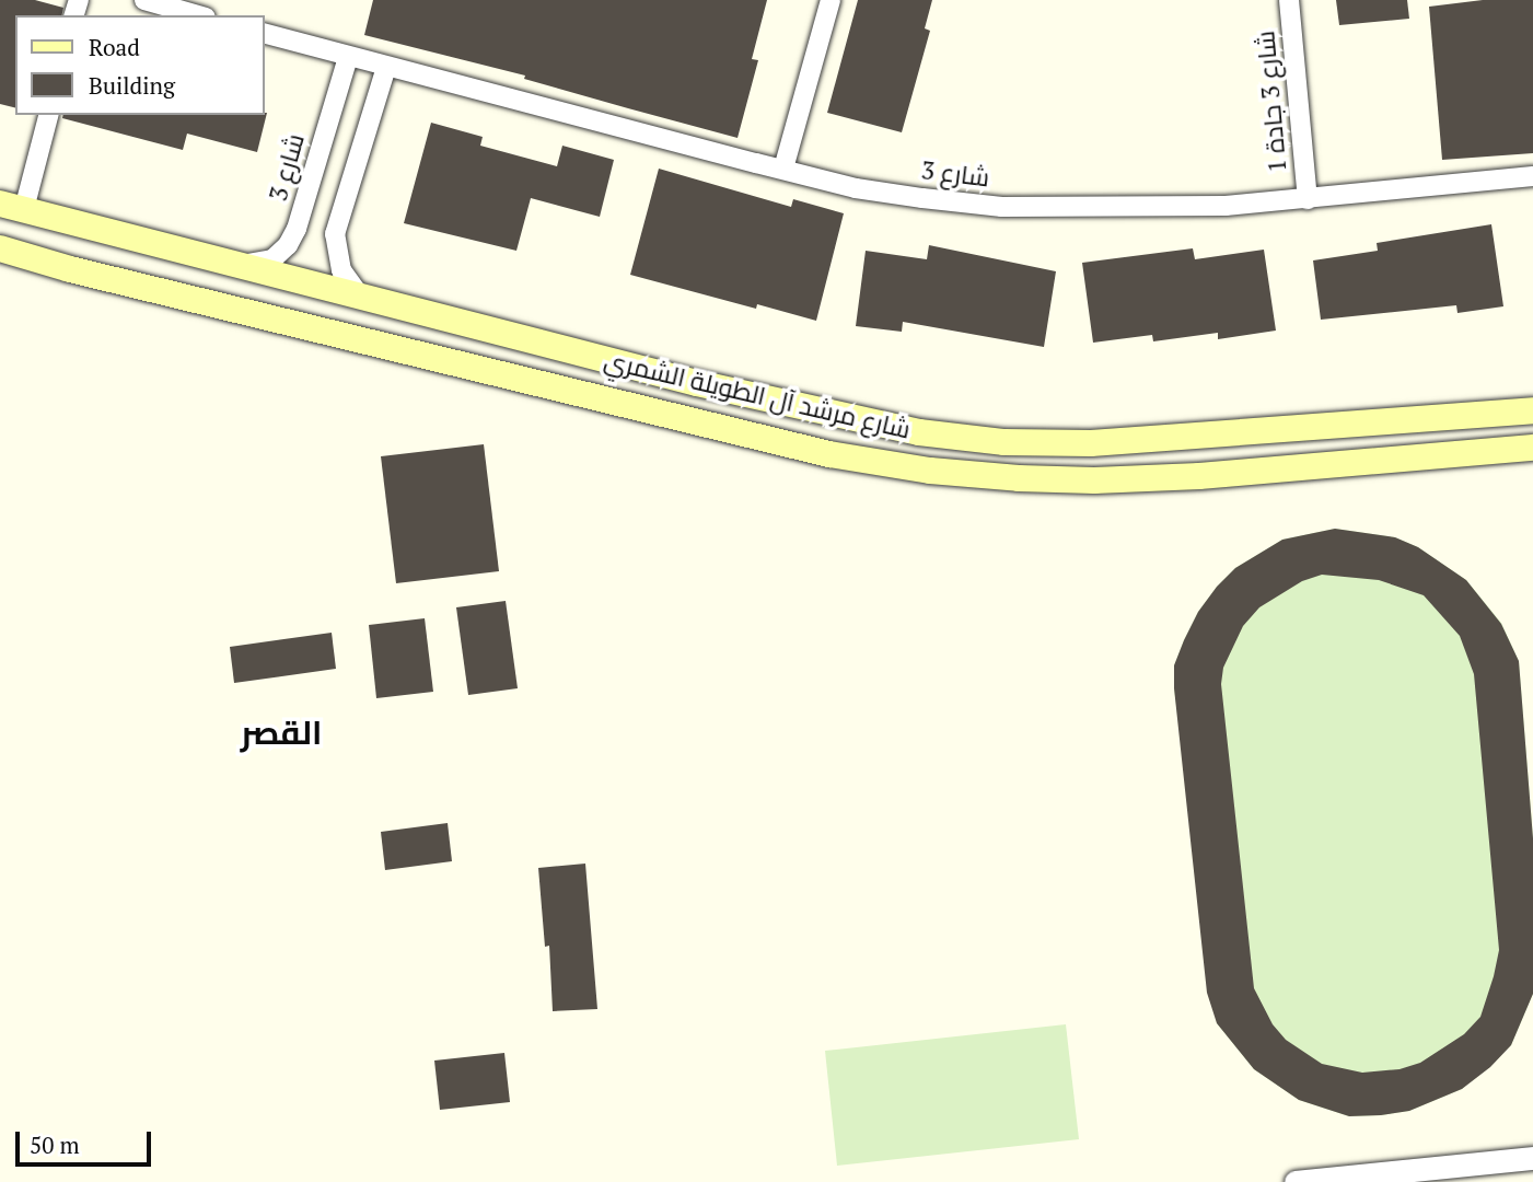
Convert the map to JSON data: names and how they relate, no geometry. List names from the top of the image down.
{
  "streets": {
    "main road": ["شارع مرشد آل الطويلة الشمري"],
    "street": ["شارع 3 جادة 1", "شارع 3"]
  },
  "crossings": [
    ["شارع 3 جادة 1", "شارع 3"],
    ["شارع 3", "شارع مرشد آل الطويلة الشمري"]
  ],
  "districts": ["القصر"],
  "legend": ["Road", "Building"],
  "scale_bar": "50 m"
}
